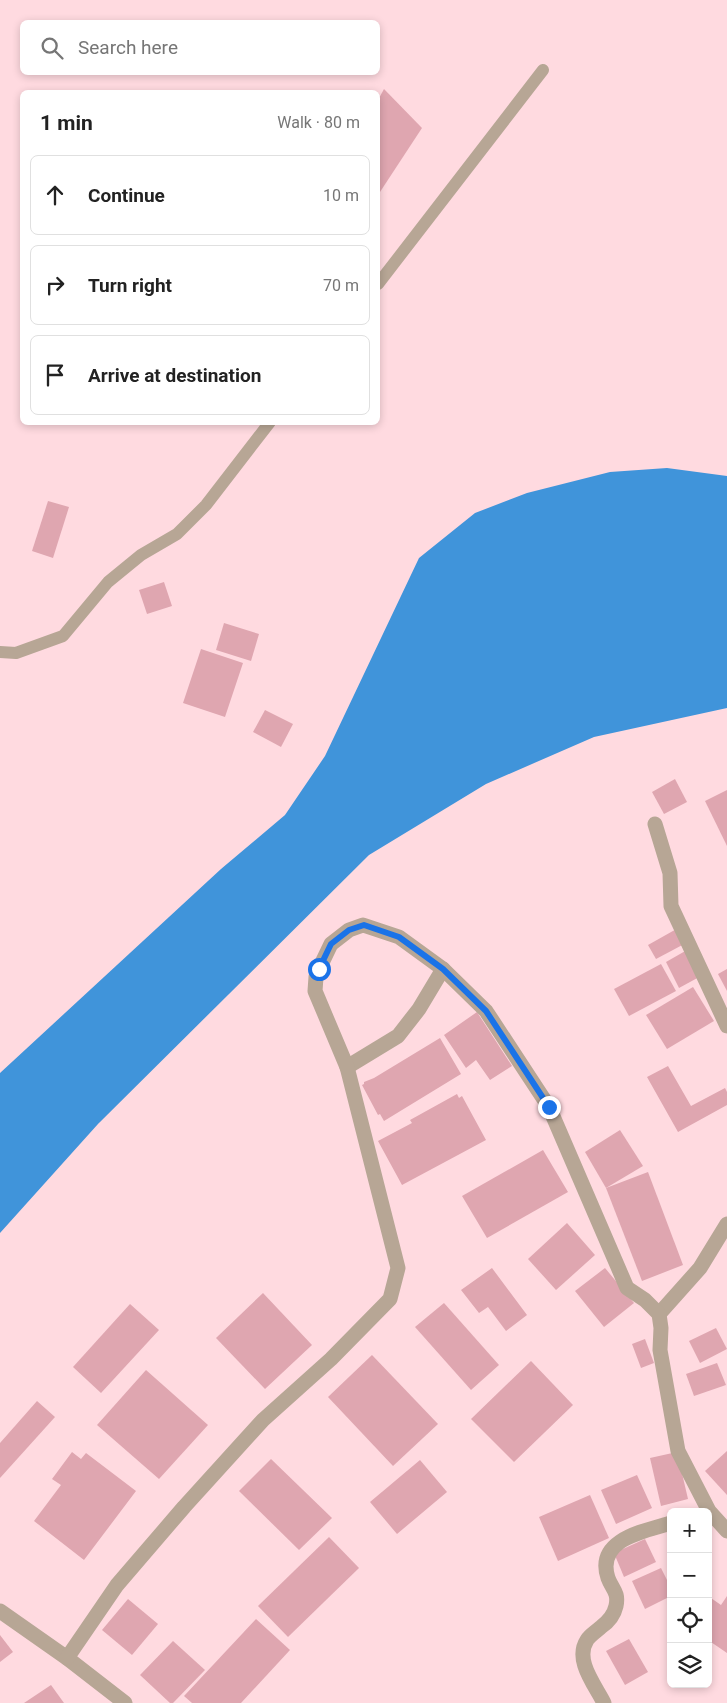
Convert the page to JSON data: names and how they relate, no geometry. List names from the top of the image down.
{
  "page": {
    "search": "Search here",
    "heading": ["1 min", "Walk · 80 m"],
    "list": [
      ["Continue", "10 m"],
      ["Turn right", "70 m"],
      "Arrive at destination"
    ],
    "map_buttons": ["+", "−"]
  }
}
